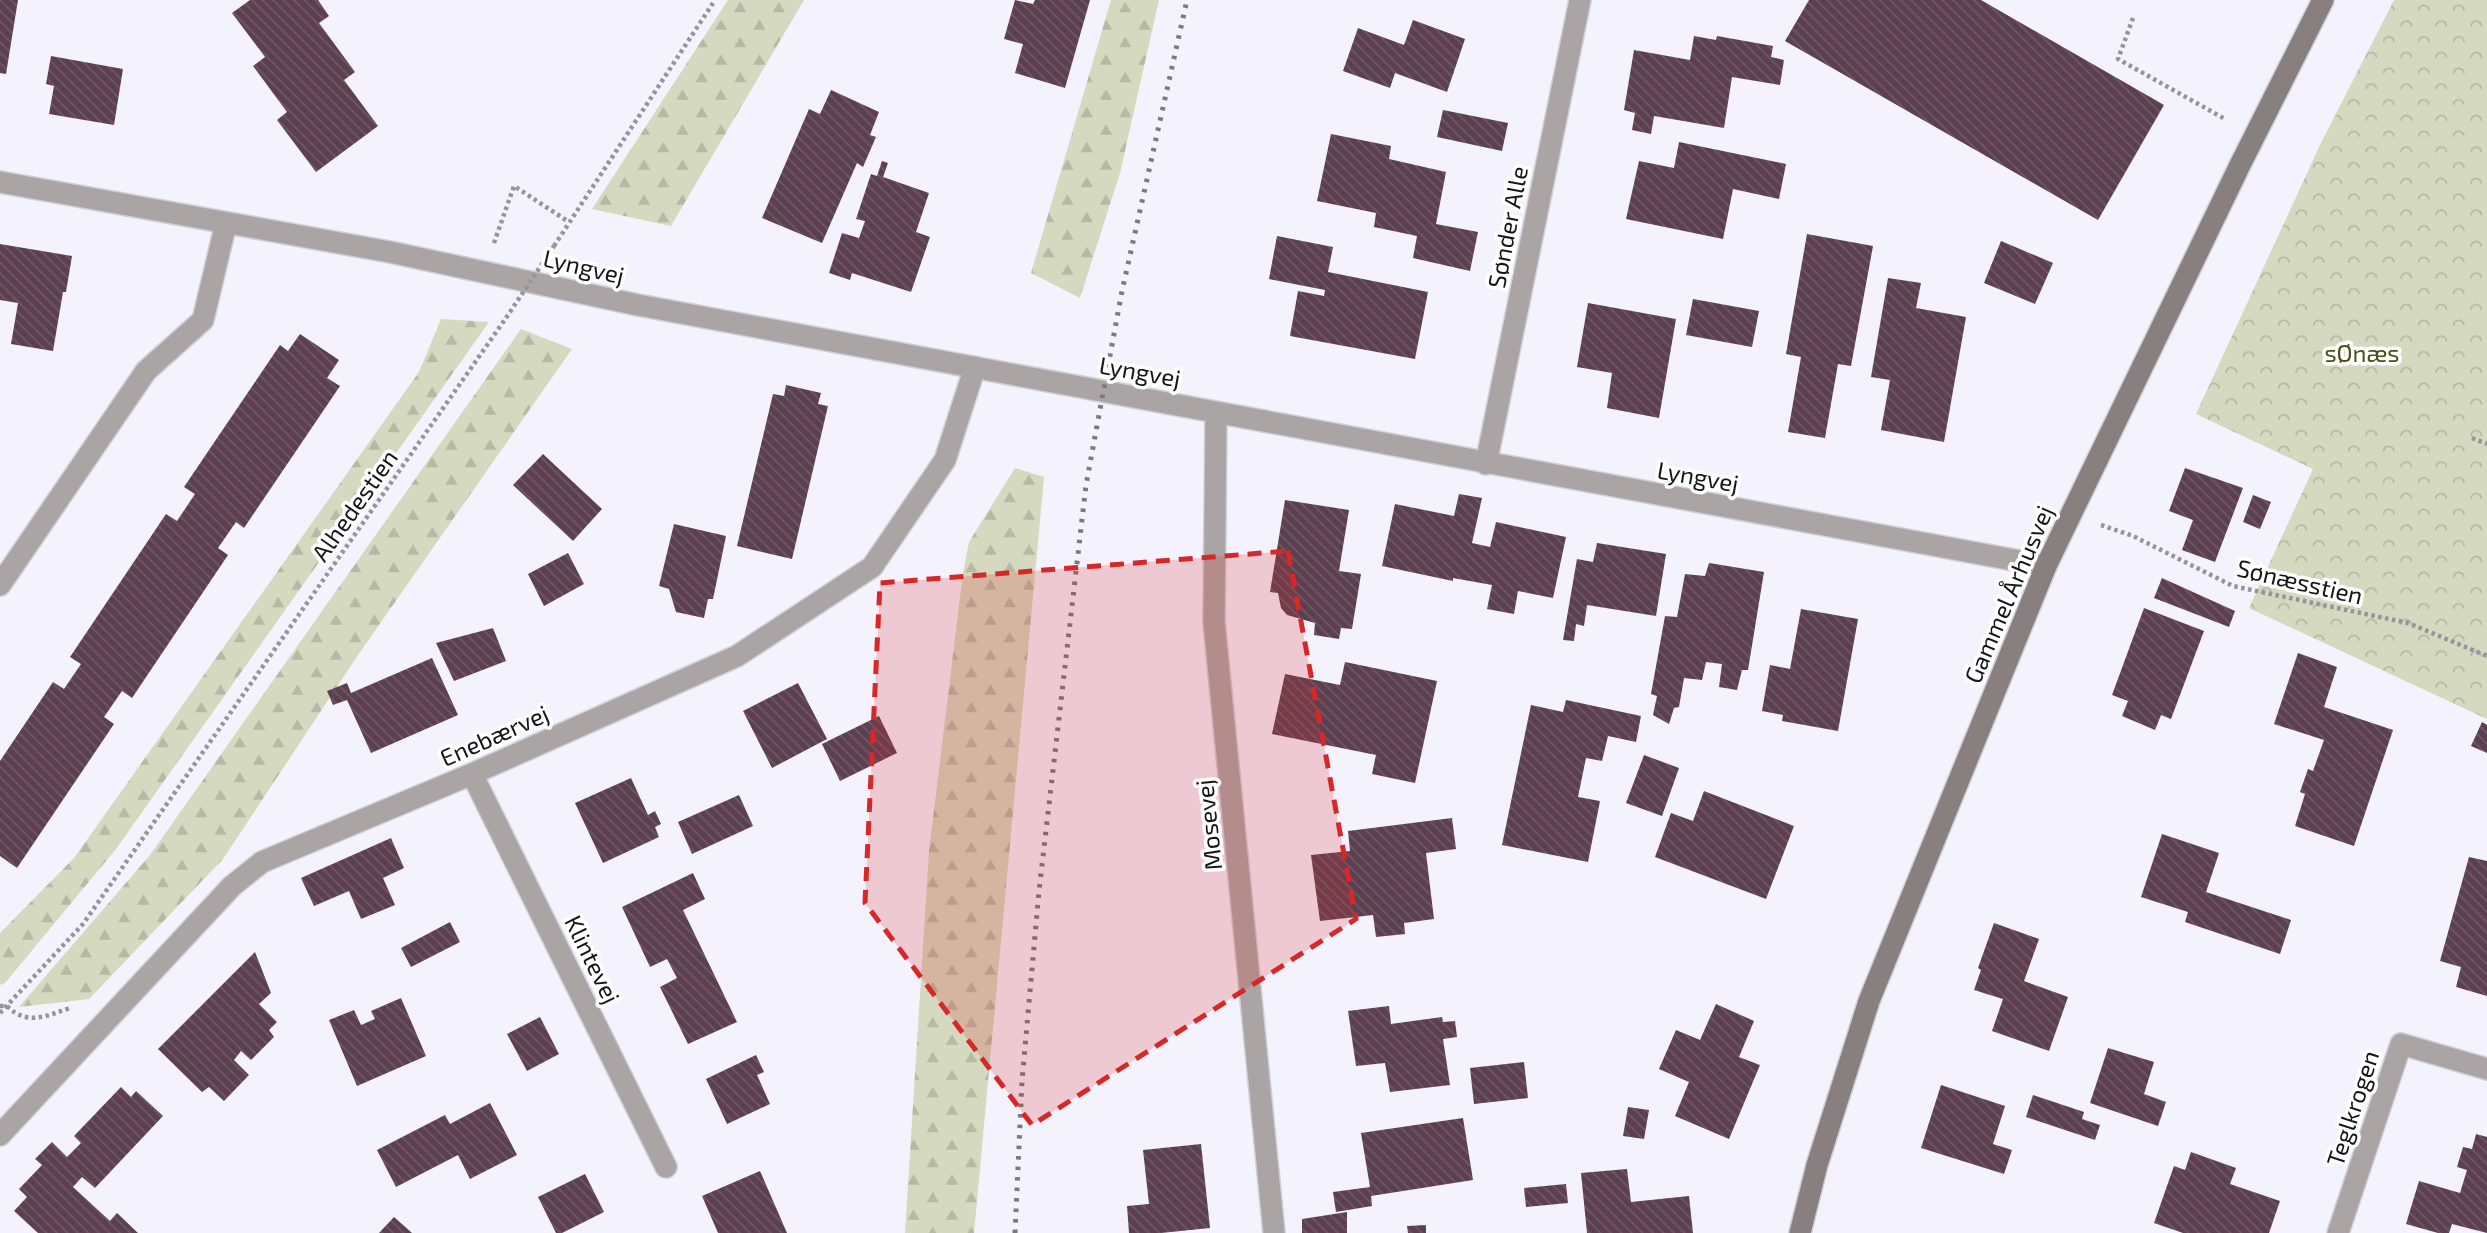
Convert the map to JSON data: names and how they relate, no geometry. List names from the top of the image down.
{
  "streets": {
    "street": [
      "Sønder Alle",
      "Lyngvej",
      "Gammel Århusvej",
      "Enebærvej",
      "Mosevej",
      "Klintevej",
      "Teglkrogen"
    ],
    "path": ["Alhedestien", "Sønæsstien"]
  },
  "crossings": [
    ["Sønder Alle", "Lyngvej"],
    ["Lyngvej", "Gammel Århusvej"],
    ["Lyngvej", "Enebærvej"],
    ["Lyngvej", "Mosevej"],
    ["Sønæsstien", "Gammel Århusvej"],
    ["Enebærvej", "Klintevej"]
  ],
  "parks": ["sØnæs"]
}
